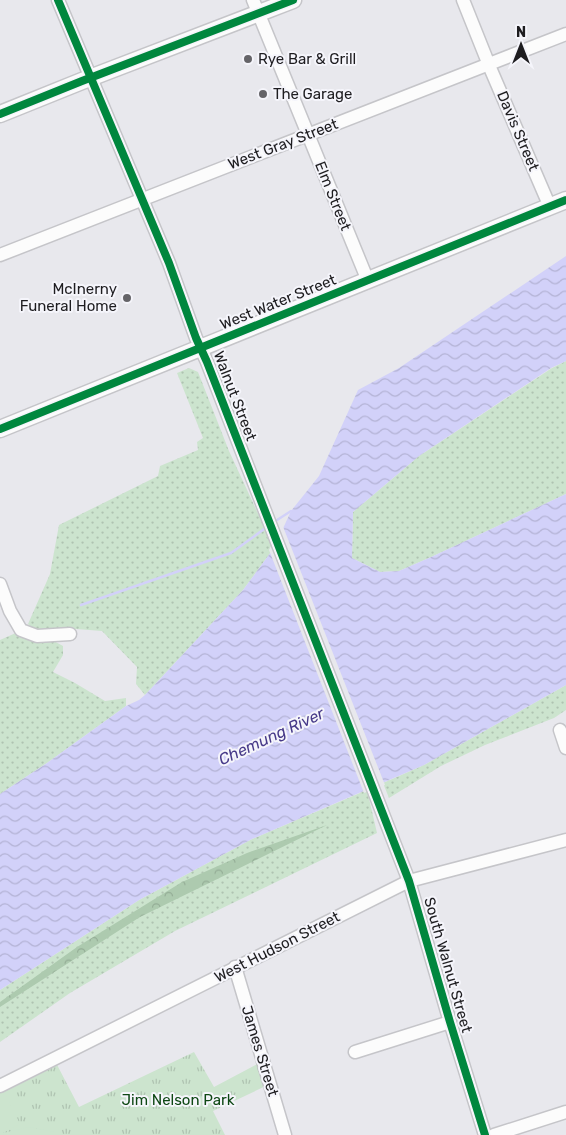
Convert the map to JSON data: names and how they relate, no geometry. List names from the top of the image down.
{
  "streets": {
    "main road": ["West Water Street"],
    "street": [
      "Davis Street",
      "West Gray Street",
      "Elm Street",
      "Walnut Street",
      "West Hudson Street",
      "South Walnut Street",
      "James Street"
    ]
  },
  "crossings": [
    ["Davis Street", "West Gray Street"],
    ["Davis Street", "West Water Street"],
    ["West Gray Street", "Elm Street"],
    ["West Gray Street", "Walnut Street"],
    ["Elm Street", "West Water Street"],
    ["West Water Street", "Walnut Street"],
    ["Walnut Street", "South Walnut Street"],
    ["West Hudson Street", "South Walnut Street"],
    ["West Hudson Street", "James Street"]
  ],
  "water": ["Chemung River"],
  "parks": ["Jim Nelson Park"],
  "places": ["Rye Bar & Grill", "The Garage", "McInerny Funeral Home"],
  "north": "top"
}
